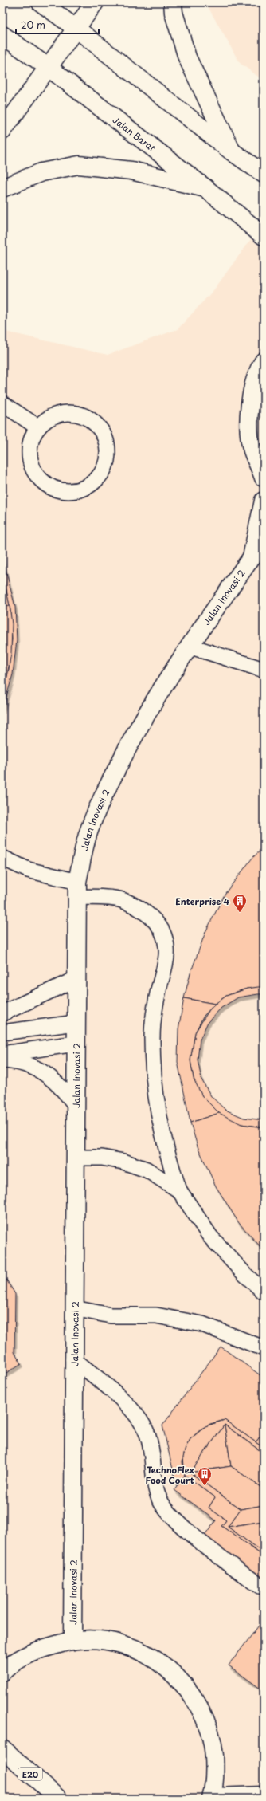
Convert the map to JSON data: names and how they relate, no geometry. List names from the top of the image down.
{
  "streets": {
    "main road": ["Jalan Barat", "Jalan Inovasi 2", "E20"]
  },
  "places": {
    "building": ["Enterprise 4", "TechnoFlex Food Court"]
  },
  "scale_bar": "20 m"
}
